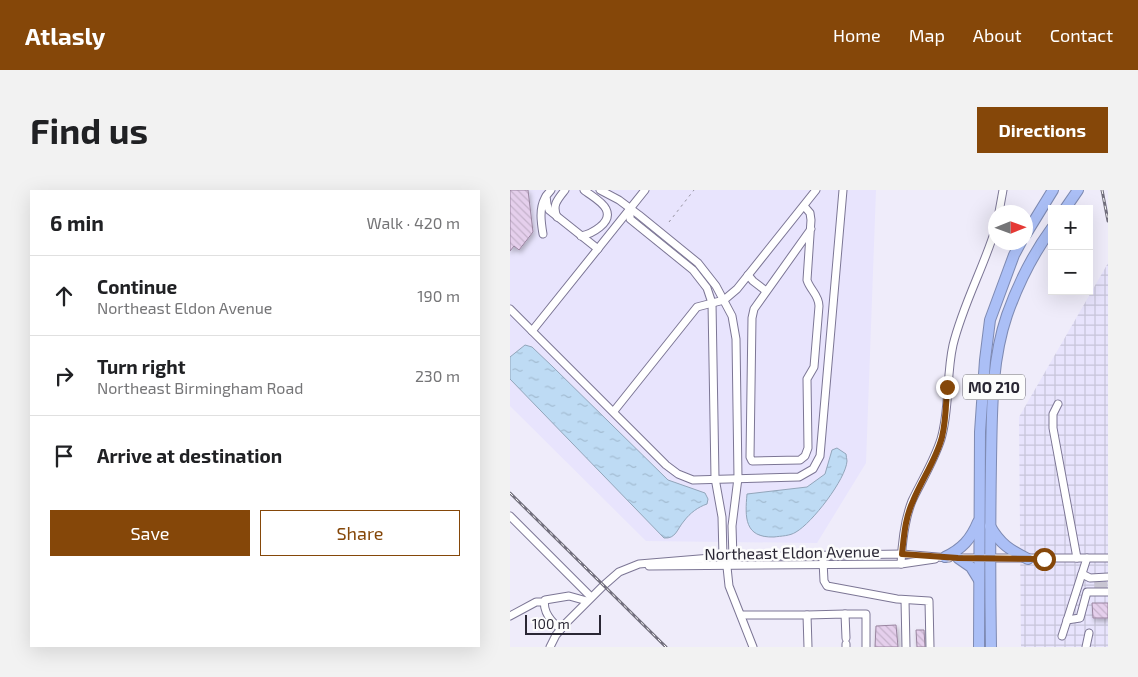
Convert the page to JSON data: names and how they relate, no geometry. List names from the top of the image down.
{
  "streets": {
    "highway": ["MO 210"],
    "street": ["Northeast Eldon Avenue"]
  },
  "crossings": [
    ["MO 210", "Northeast Eldon Avenue"]
  ],
  "scale_bar": "100 m",
  "north": "right",
  "page": {
    "header": "Atlasly",
    "nav": [
      "Home",
      "Map",
      "About",
      "Contact"
    ],
    "buttons": [
      "Directions",
      ["Save", "Share"]
    ],
    "title": "Find us",
    "heading": ["6 min", "Walk · 420 m"],
    "map_buttons": ["+", "−"],
    "list": [
      ["Continue", "Northeast Eldon Avenue", "190 m"],
      ["Turn right", "Northeast Birmingham Road", "230 m"],
      "Arrive at destination"
    ],
    "scale": "100 m"
  }
}
